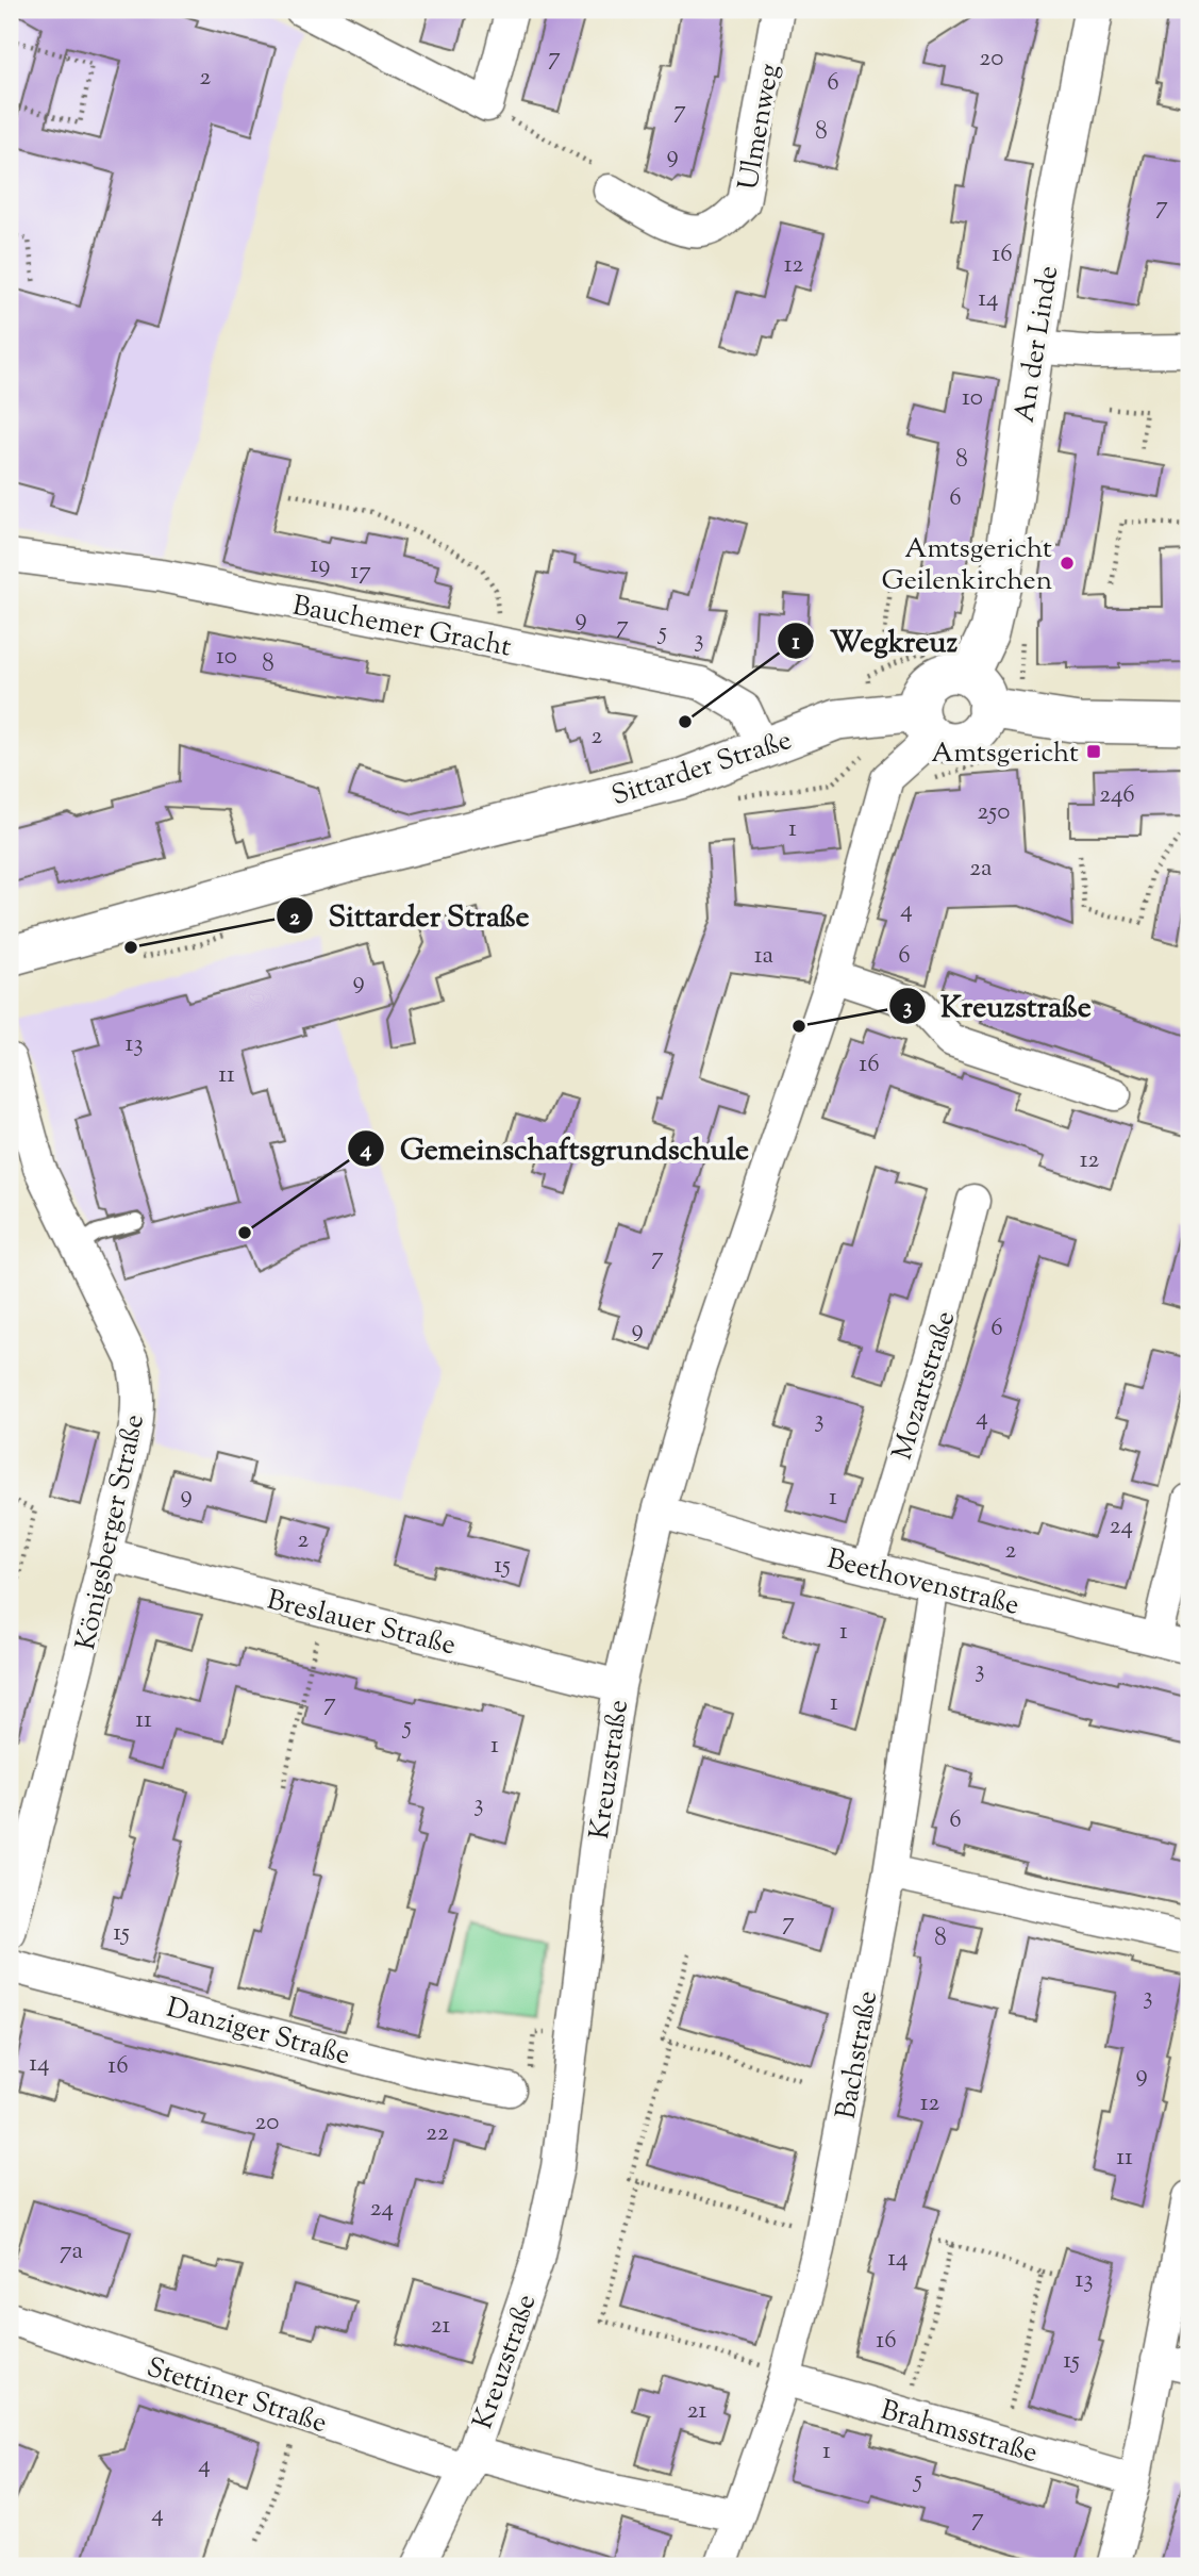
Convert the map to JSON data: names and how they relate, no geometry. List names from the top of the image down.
{
  "streets": {
    "street": [
      "Ulmenweg",
      "An der Linde",
      "Bauchemer Gracht",
      "Sittarder Straße",
      "Mozartstraße",
      "Königsberger Straße",
      "Beethovenstraße",
      "Breslauer Straße",
      "Kreuzstraße",
      "Danziger Straße",
      "Bachstraße",
      "Stettiner Straße",
      "Brahmsstraße"
    ]
  },
  "crossings": [
    ["An der Linde", "Sittarder Straße"],
    ["An der Linde", "Kreuzstraße"],
    ["Bauchemer Gracht", "Sittarder Straße"],
    ["Sittarder Straße", "Kreuzstraße"],
    ["Mozartstraße", "Beethovenstraße"],
    ["Königsberger Straße", "Breslauer Straße"],
    ["Beethovenstraße", "Kreuzstraße"],
    ["Beethovenstraße", "Bachstraße"],
    ["Breslauer Straße", "Kreuzstraße"],
    ["Kreuzstraße", "Stettiner Straße"],
    ["Bachstraße", "Brahmsstraße"]
  ],
  "places": {
    "other": [
      "Amtsgericht Geilenkirchen",
      "Wegkreuz",
      "Sittarder Straße",
      "Kreuzstraße",
      "Gemeinschaftsgrundschule"
    ],
    "transit": ["Amtsgericht"]
  },
  "house_numbers": [
    "7",
    "20",
    "2",
    "6",
    "7",
    "8",
    "9",
    "7",
    "16",
    "12",
    "14",
    "10",
    "8",
    "6",
    "19",
    "17",
    "9",
    "7",
    "5",
    "3",
    "10",
    "8",
    "2",
    "246",
    "250",
    "1",
    "2a",
    "4",
    "1a",
    "6",
    "9",
    "13",
    "16",
    "11",
    "12",
    "7",
    "6",
    "9",
    "4",
    "3",
    "9",
    "1",
    "24",
    "2",
    "2",
    "15",
    "1",
    "3",
    "7",
    "1",
    "11",
    "5",
    "1",
    "3",
    "6",
    "7",
    "15",
    "8",
    "3",
    "14",
    "16",
    "9",
    "12",
    "20",
    "22",
    "11",
    "24",
    "7a",
    "14",
    "13",
    "21",
    "16",
    "15",
    "21",
    "1",
    "4",
    "5",
    "4",
    "7"
  ]
}
